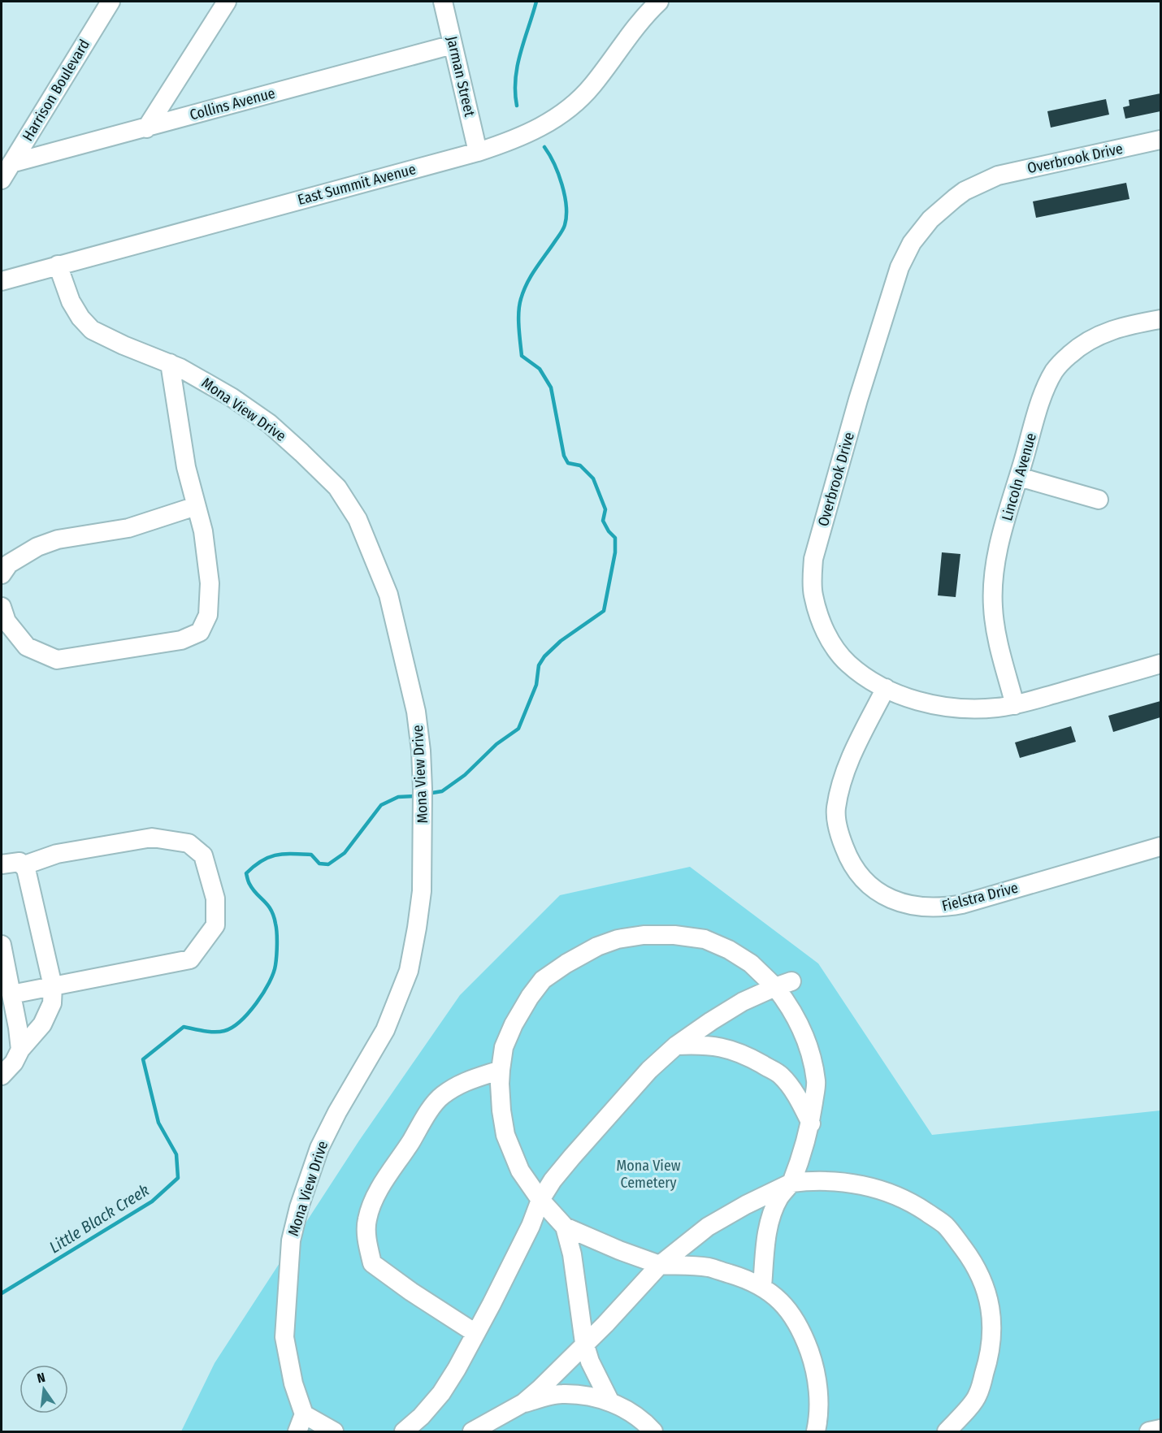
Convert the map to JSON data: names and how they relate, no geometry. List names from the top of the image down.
{
  "streets": {
    "street": [
      "Jarman Street",
      "Harrison Boulevard",
      "Collins Avenue",
      "Overbrook Drive",
      "East Summit Avenue",
      "Mona View Drive",
      "Lincoln Avenue",
      "Fielstra Drive"
    ]
  },
  "crossings": [
    ["Jarman Street", "Collins Avenue"],
    ["Jarman Street", "East Summit Avenue"],
    ["Harrison Boulevard", "Collins Avenue"],
    ["Overbrook Drive", "Lincoln Avenue"],
    ["Overbrook Drive", "Fielstra Drive"],
    ["East Summit Avenue", "Mona View Drive"]
  ],
  "water": ["Little Black Creek"],
  "parks": ["Mona View Cemetery"],
  "north": "top"
}
